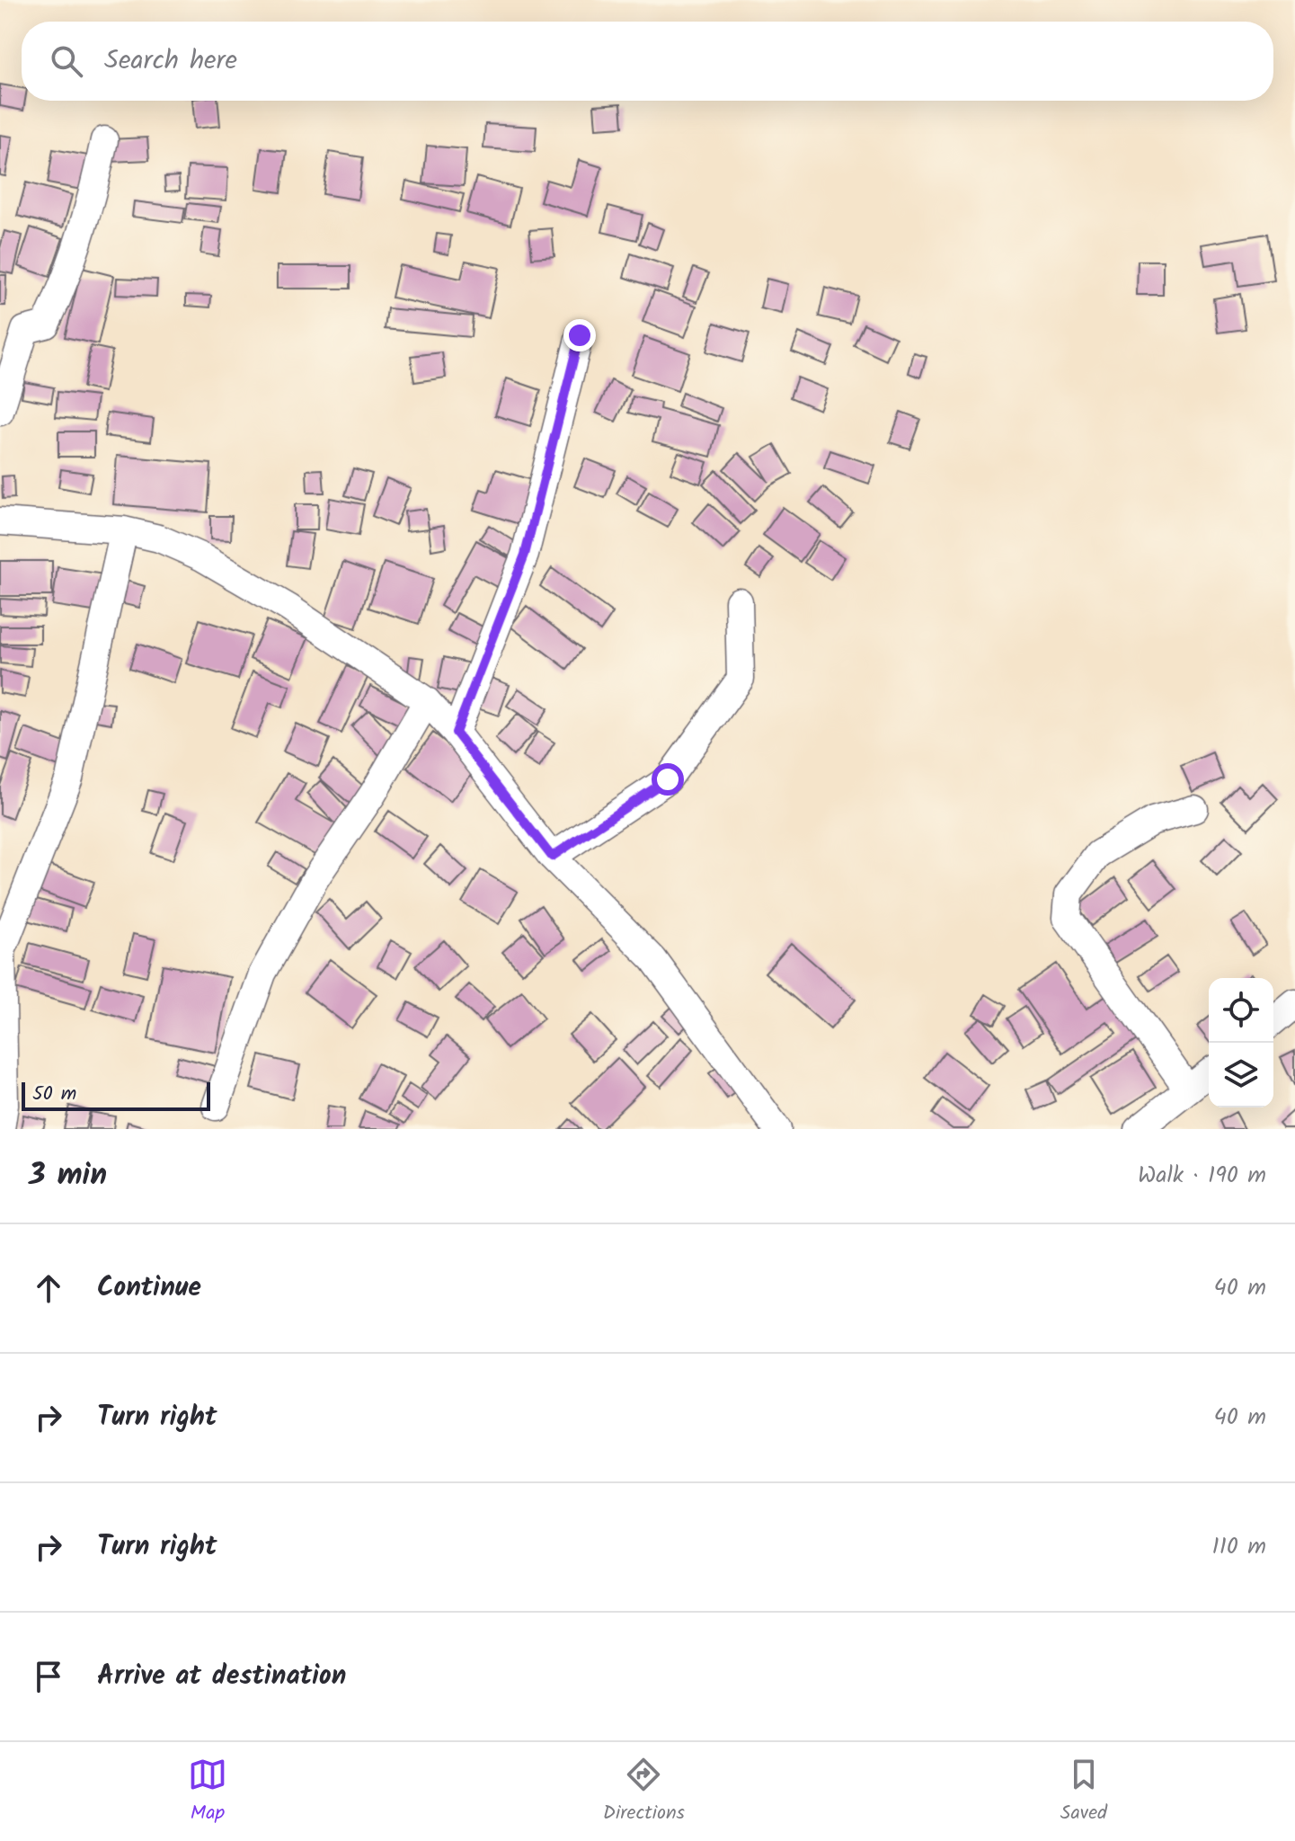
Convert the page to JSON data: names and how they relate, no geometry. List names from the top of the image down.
{
  "scale_bar": "50 m",
  "page": {
    "search": "Search here",
    "scale": "50 m",
    "heading": ["3 min", "Walk · 190 m"],
    "list": [
      ["Continue", "40 m"],
      ["Turn right", "40 m"],
      ["Turn right", "110 m"],
      "Arrive at destination"
    ],
    "nav": ["Map", "Directions", "Saved"]
  }
}
